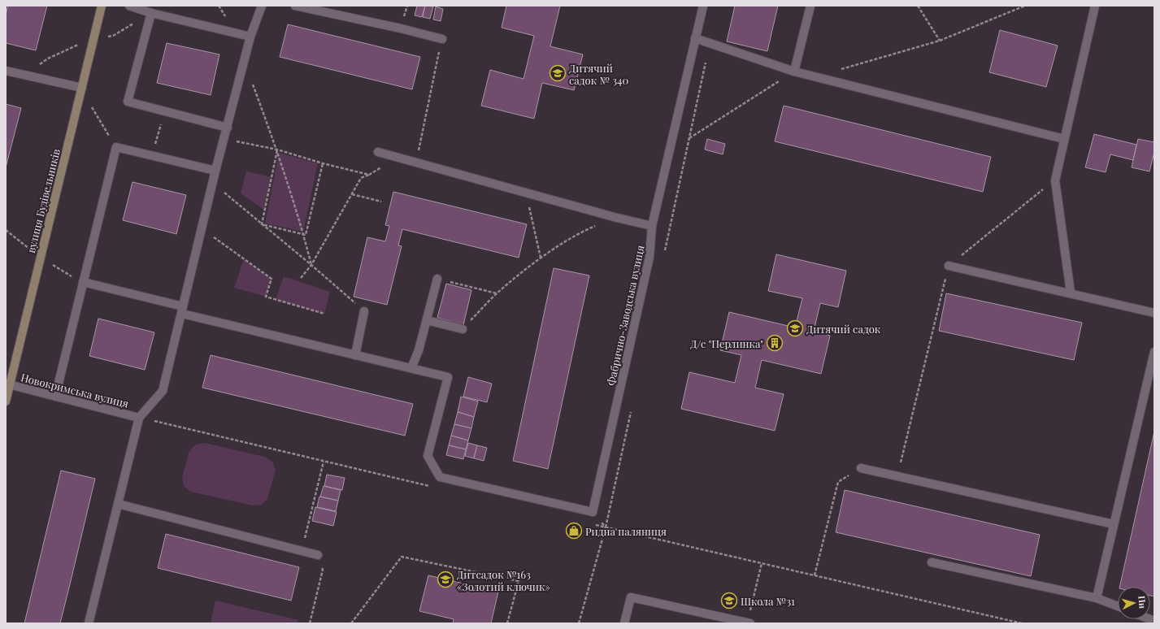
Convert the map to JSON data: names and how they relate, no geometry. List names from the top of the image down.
{
  "streets": {
    "street": ["вулиця Будівельників", "Фабрично-Заводська вулиця", "Новокримська вулиця"]
  },
  "crossings": [
    ["вулиця Будівельників", "Новокримська вулиця"]
  ],
  "places": {
    "school or university": [
      "Дитячий садок № 340",
      "Дитячий садок",
      "Дитсадок №163 «Золотий ключик»",
      "Школа №31"
    ],
    "building": ["Д/с \"Перлинка\""],
    "shop": ["Ридна паляниця"]
  },
  "north": "right"
}
